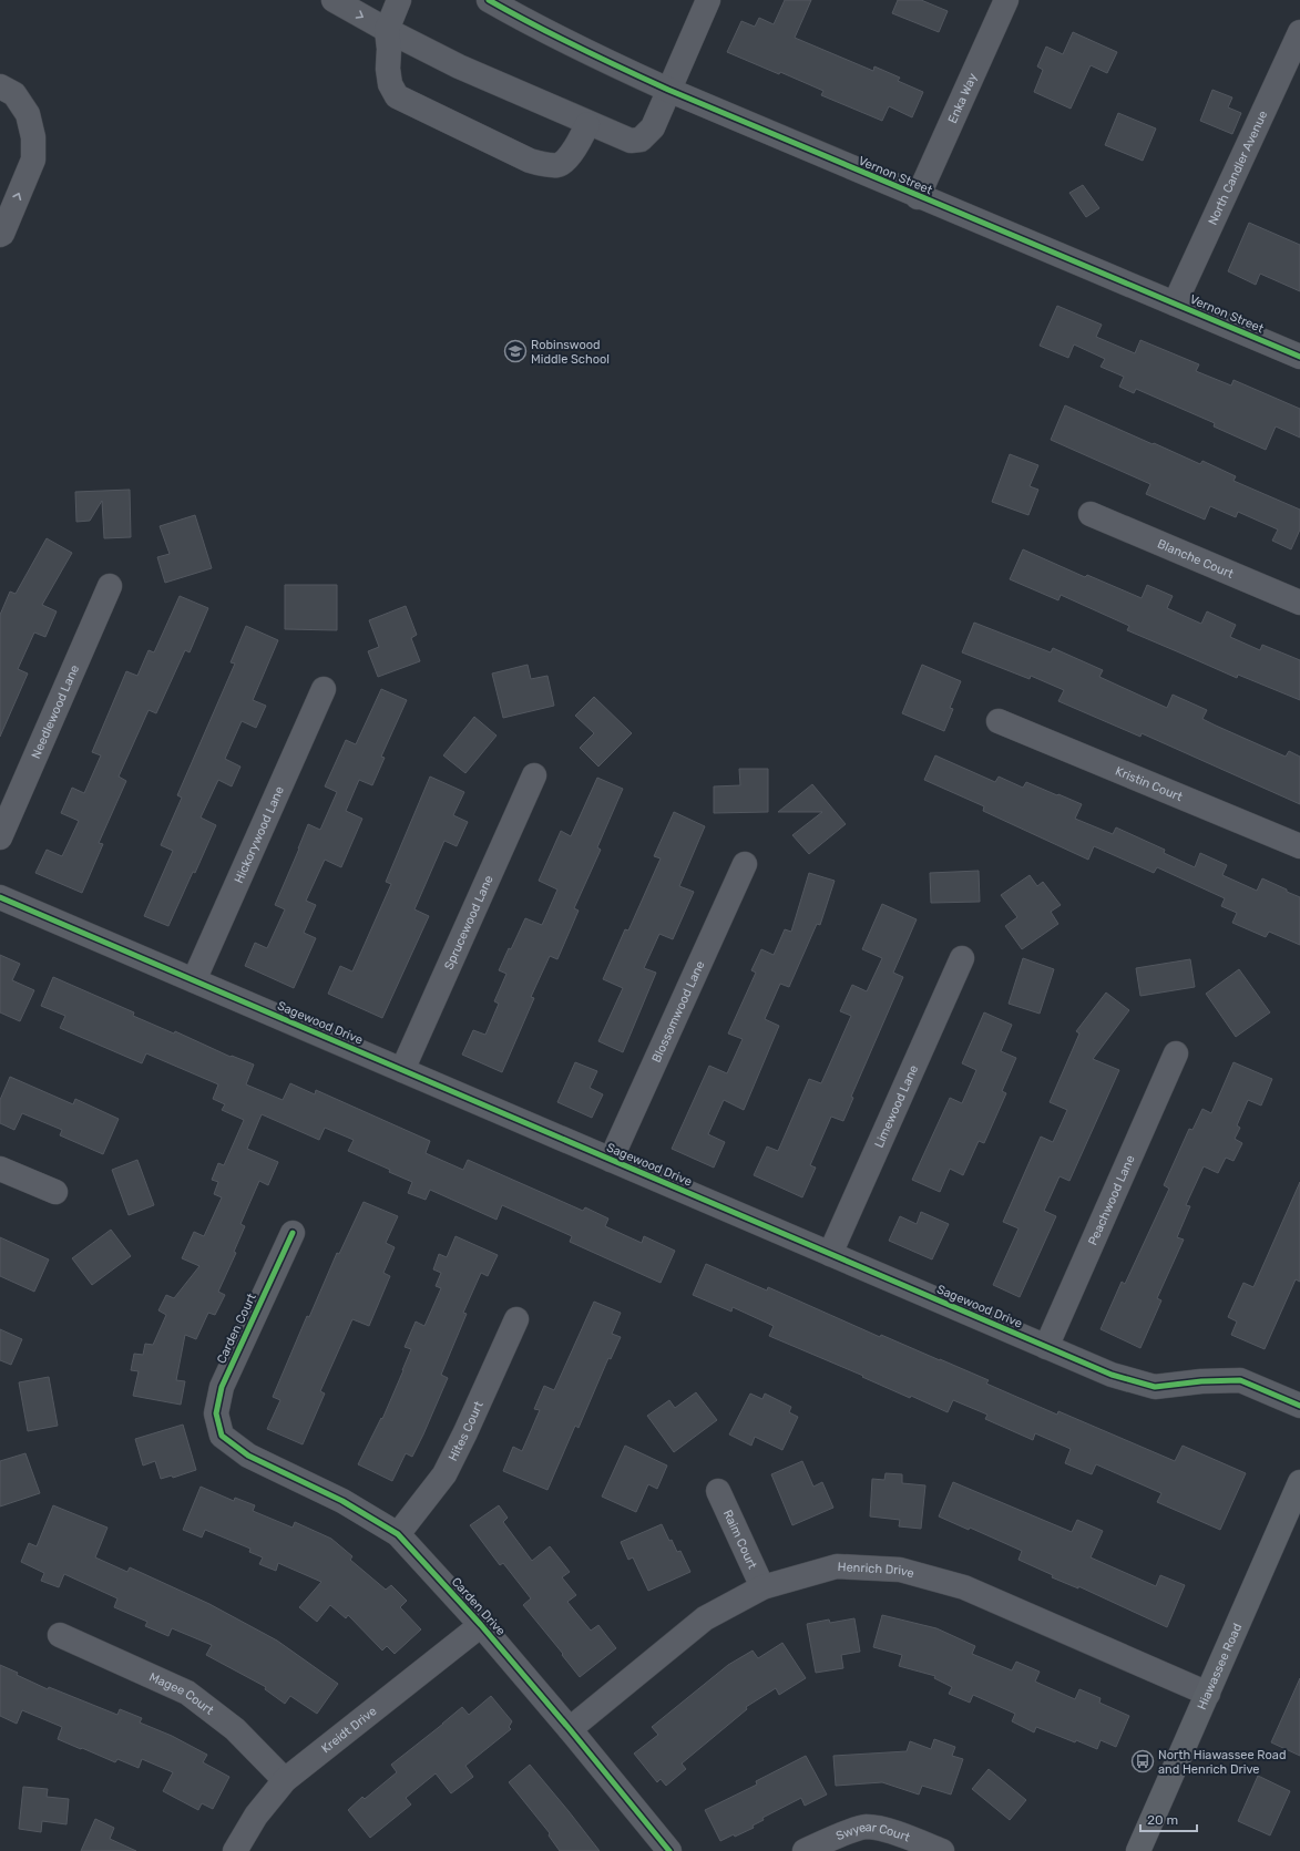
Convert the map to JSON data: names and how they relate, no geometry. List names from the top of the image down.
{
  "streets": {
    "main road": ["Hiawassee Road"],
    "street": [
      "Enka Way",
      "North Candler Avenue",
      "Vernon Street",
      "Blanche Court",
      "Needlewood Lane",
      "Kristin Court",
      "Hickorywood Lane",
      "Sprucewood Lane",
      "Blossomwood Lane",
      "Sagewood Drive",
      "Limewood Lane",
      "Peachwood Lane",
      "Carden Court",
      "Hites Court",
      "Raim Court",
      "Henrich Drive",
      "Carden Drive",
      "Magee Court",
      "Kreidt Drive",
      "Swyear Court"
    ]
  },
  "crossings": [
    ["Enka Way", "Vernon Street"],
    ["North Candler Avenue", "Vernon Street"],
    ["Hickorywood Lane", "Sagewood Drive"],
    ["Sprucewood Lane", "Sagewood Drive"],
    ["Blossomwood Lane", "Sagewood Drive"],
    ["Sagewood Drive", "Limewood Lane"],
    ["Sagewood Drive", "Peachwood Lane"],
    ["Carden Court", "Carden Drive"],
    ["Hites Court", "Carden Drive"],
    ["Raim Court", "Henrich Drive"],
    ["Henrich Drive", "Carden Drive"],
    ["Henrich Drive", "Hiawassee Road"],
    ["Carden Drive", "Kreidt Drive"],
    ["Magee Court", "Kreidt Drive"]
  ],
  "places": {
    "school or university": ["Robinswood Middle School"],
    "bus stop": ["North Hiawassee Road and Henrich Drive"]
  },
  "scale_bar": "20 m"
}
